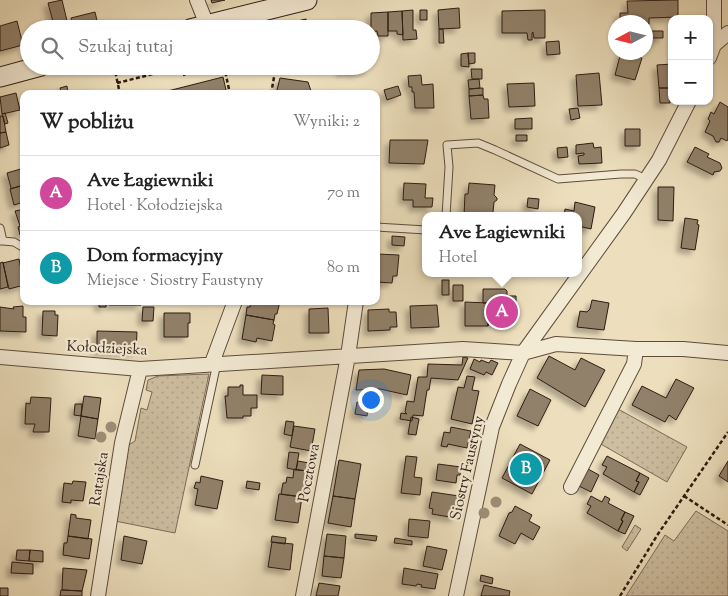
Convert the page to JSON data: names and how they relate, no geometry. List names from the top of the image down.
{
  "streets": {
    "street": [
      "Kołodziejska",
      "Siostry Faustyny",
      "Pocztowa",
      "Ratajska"
    ]
  },
  "crossings": [
    ["Kołodziejska", "Siostry Faustyny"],
    ["Kołodziejska", "Pocztowa"],
    ["Kołodziejska", "Ratajska"]
  ],
  "north": "left",
  "page": {
    "map_buttons": ["+", "−"],
    "search": "Szukaj tutaj",
    "heading": ["W pobliżu", "Wyniki: 2"],
    "list": [
      {
        "mark": "A",
        "name": "Ave Łagiewniki",
        "note": "Hotel · Kołodziejska",
        "value": "70 m"
      },
      {
        "mark": "B",
        "name": "Dom formacyjny",
        "note": "Miejsce · Siostry Faustyny",
        "value": "80 m"
      }
    ],
    "popup": ["Ave Łagiewniki", "Hotel"],
    "pins": ["A", "B"]
  }
}
